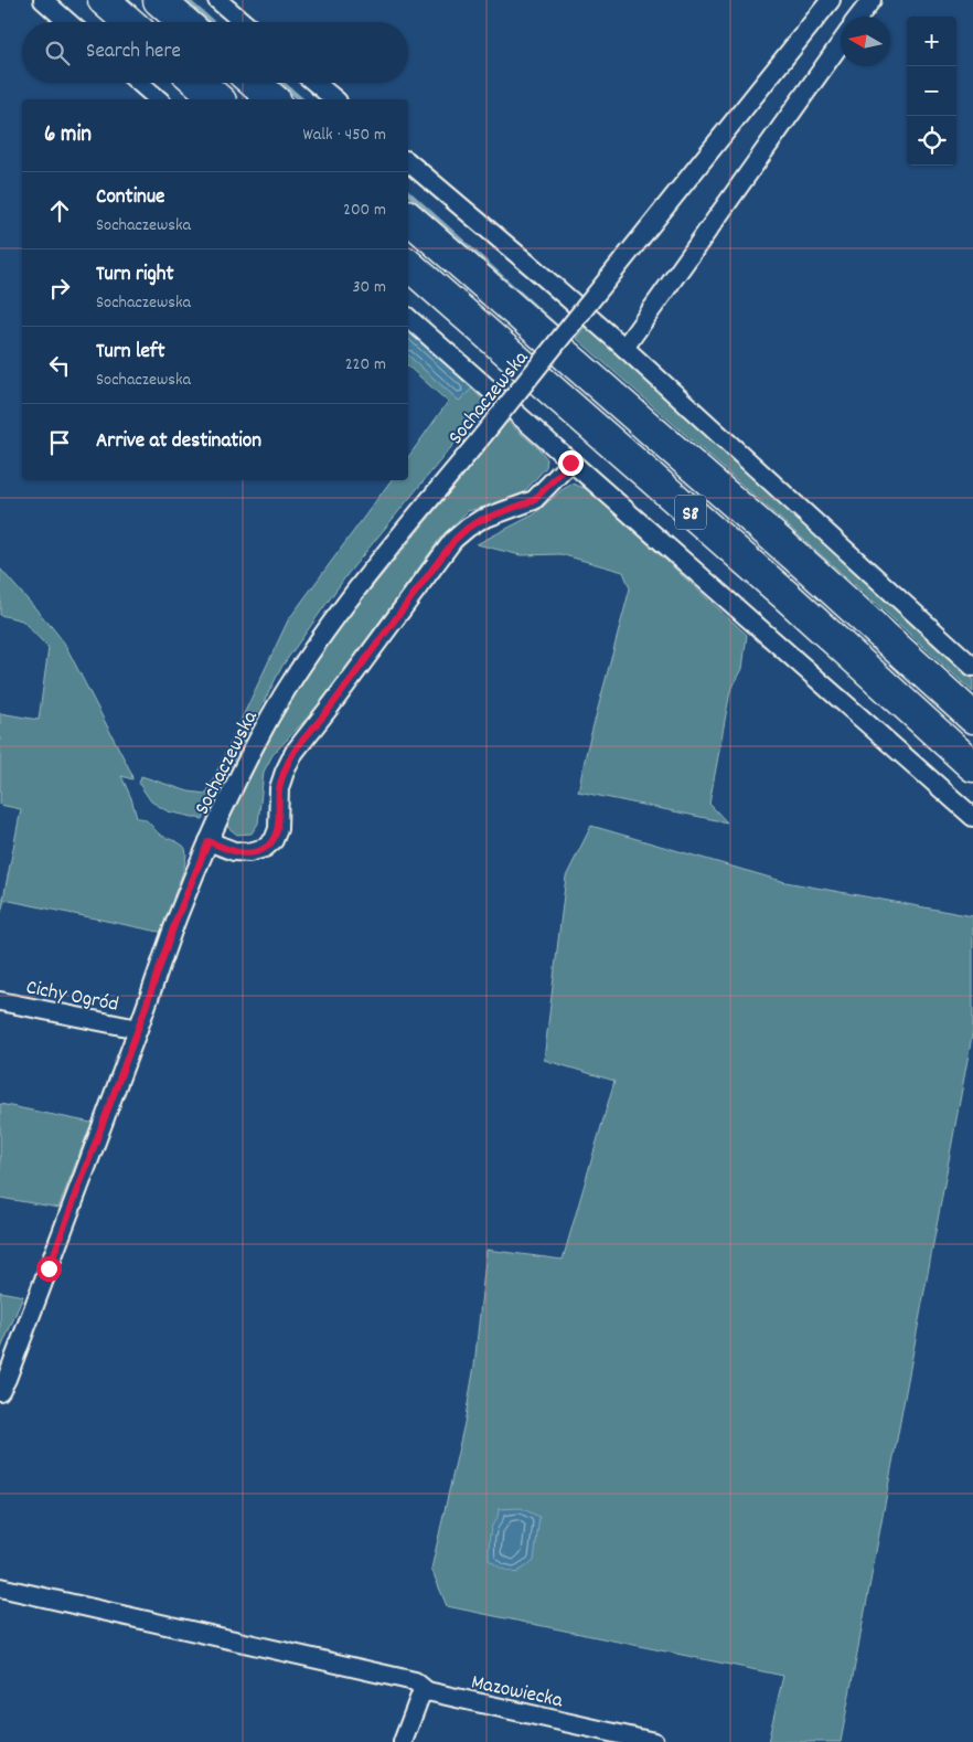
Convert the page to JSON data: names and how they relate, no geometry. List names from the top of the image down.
{
  "streets": {
    "highway": ["S8"],
    "street": ["Sochaczewska", "Cichy Ogród", "Mazowiecka"]
  },
  "crossings": [
    ["Sochaczewska", "Cichy Ogród"]
  ],
  "north": "left",
  "page": {
    "map_buttons": ["+", "−"],
    "search": "Search here",
    "heading": ["6 min", "Walk · 450 m"],
    "list": [
      ["Continue", "Sochaczewska", "200 m"],
      ["Turn right", "Sochaczewska", "30 m"],
      ["Turn left", "Sochaczewska", "220 m"],
      "Arrive at destination"
    ]
  }
}
